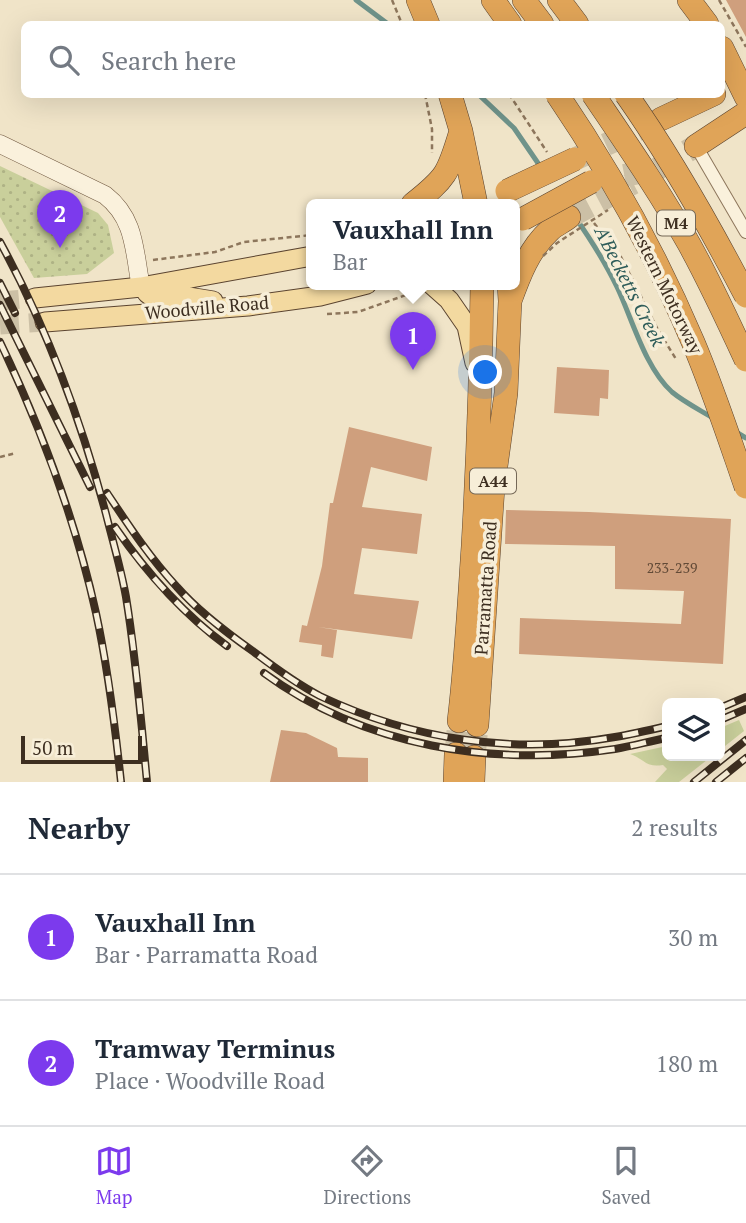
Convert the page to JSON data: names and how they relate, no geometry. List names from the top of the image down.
{
  "streets": {
    "highway": [
      "M4",
      "Western Motorway",
      "A44",
      "Parramatta Road"
    ],
    "main road": ["Woodville Road"]
  },
  "water": ["A'Becketts Creek"],
  "house_numbers": ["233-239"],
  "scale_bar": "50 m",
  "page": {
    "search": "Search here",
    "pins": ["2", "1"],
    "popup": ["Vauxhall Inn", "Bar"],
    "scale": "50 m",
    "heading": ["Nearby", "2 results"],
    "list": [
      {
        "mark": "1",
        "name": "Vauxhall Inn",
        "note": "Bar · Parramatta Road",
        "value": "30 m"
      },
      {
        "mark": "2",
        "name": "Tramway Terminus",
        "note": "Place · Woodville Road",
        "value": "180 m"
      }
    ],
    "nav": ["Map", "Directions", "Saved"]
  }
}
